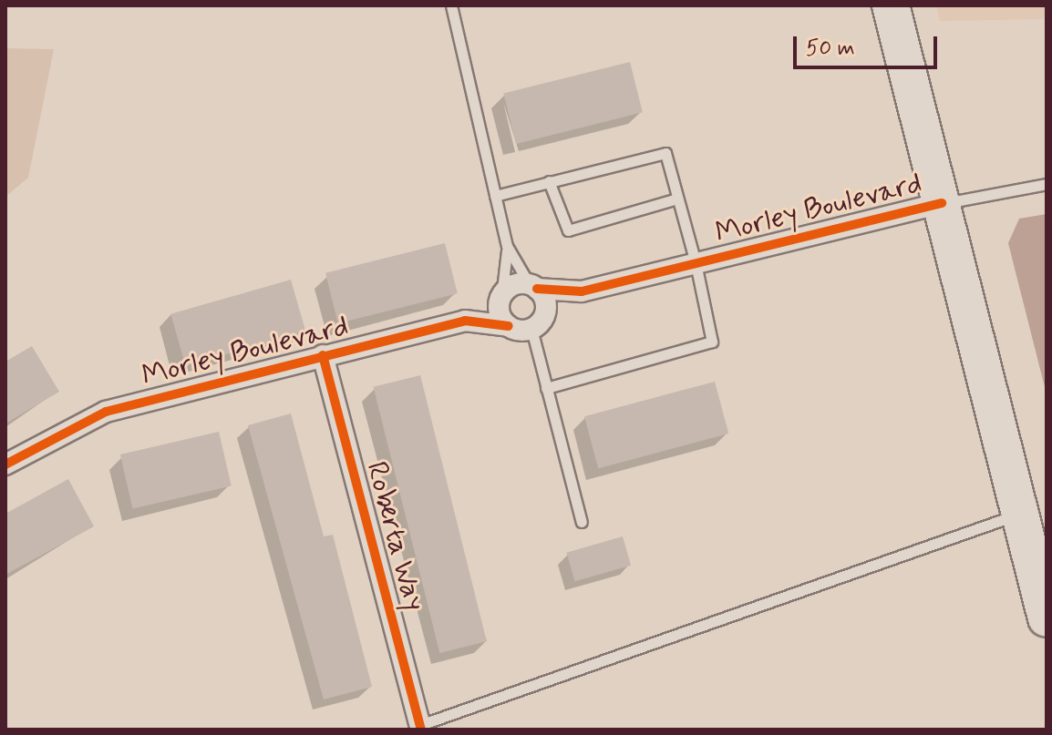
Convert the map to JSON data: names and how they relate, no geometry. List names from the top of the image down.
{
  "streets": {
    "street": ["Morley Boulevard", "Roberta Way"]
  },
  "crossings": [
    ["Morley Boulevard", "Roberta Way"]
  ],
  "scale_bar": "50 m"
}
